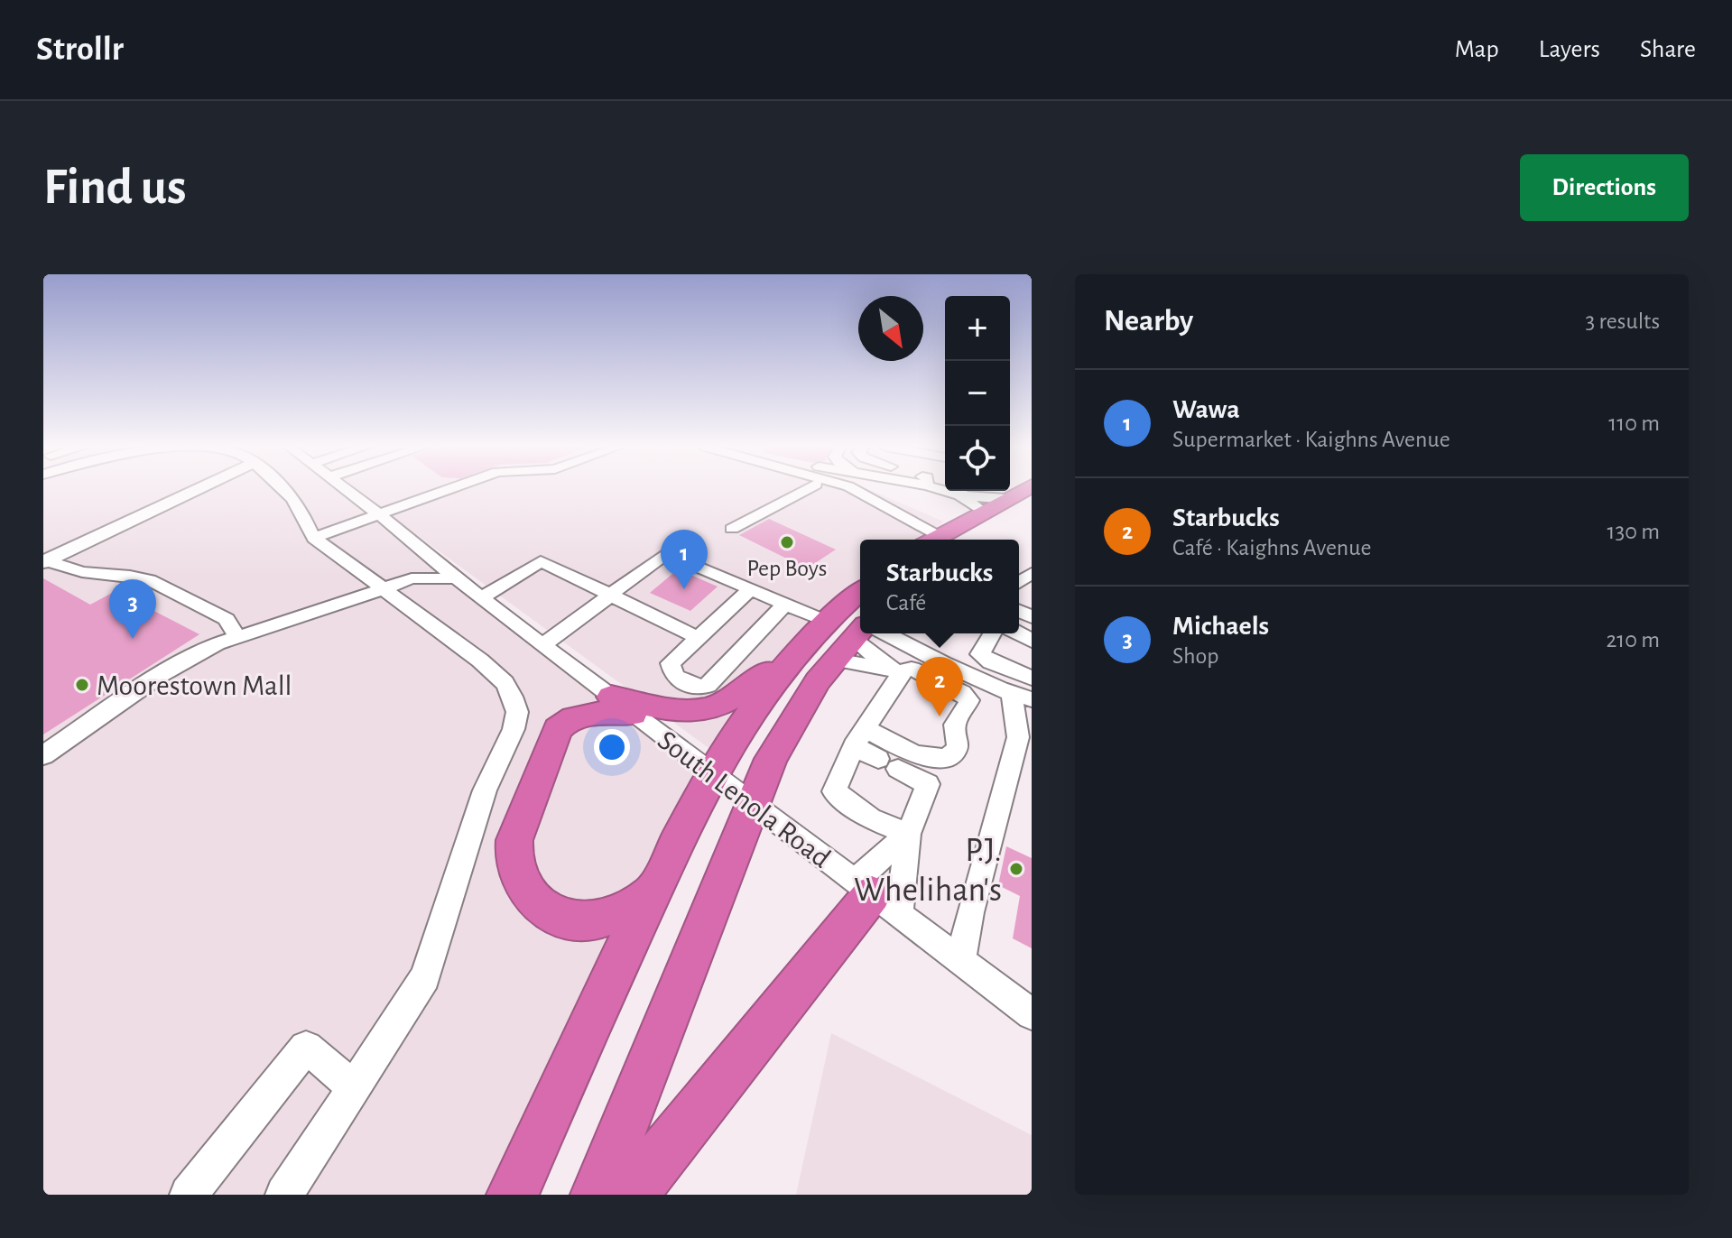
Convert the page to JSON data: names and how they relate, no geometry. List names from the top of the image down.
{
  "streets": {
    "street": ["South Lenola Road"]
  },
  "places": ["Pep Boys", "Moorestown Mall", "P.J. Whelihan's"],
  "north": "bottom right",
  "page": {
    "header": "Strollr",
    "nav": ["Map", "Layers", "Share"],
    "buttons": "Directions",
    "title": "Find us",
    "heading": ["Nearby", "3 results"],
    "map_buttons": ["+", "−"],
    "list": [
      {
        "mark": "1",
        "name": "Wawa",
        "note": "Supermarket · Kaighns Avenue",
        "value": "110 m"
      },
      {
        "mark": "2",
        "name": "Starbucks",
        "note": "Café · Kaighns Avenue",
        "value": "130 m"
      },
      {
        "mark": "3",
        "name": "Michaels",
        "note": "Shop",
        "value": "210 m"
      }
    ],
    "pins": ["1", "3", "2"],
    "popup": ["Starbucks", "Café"]
  }
}
